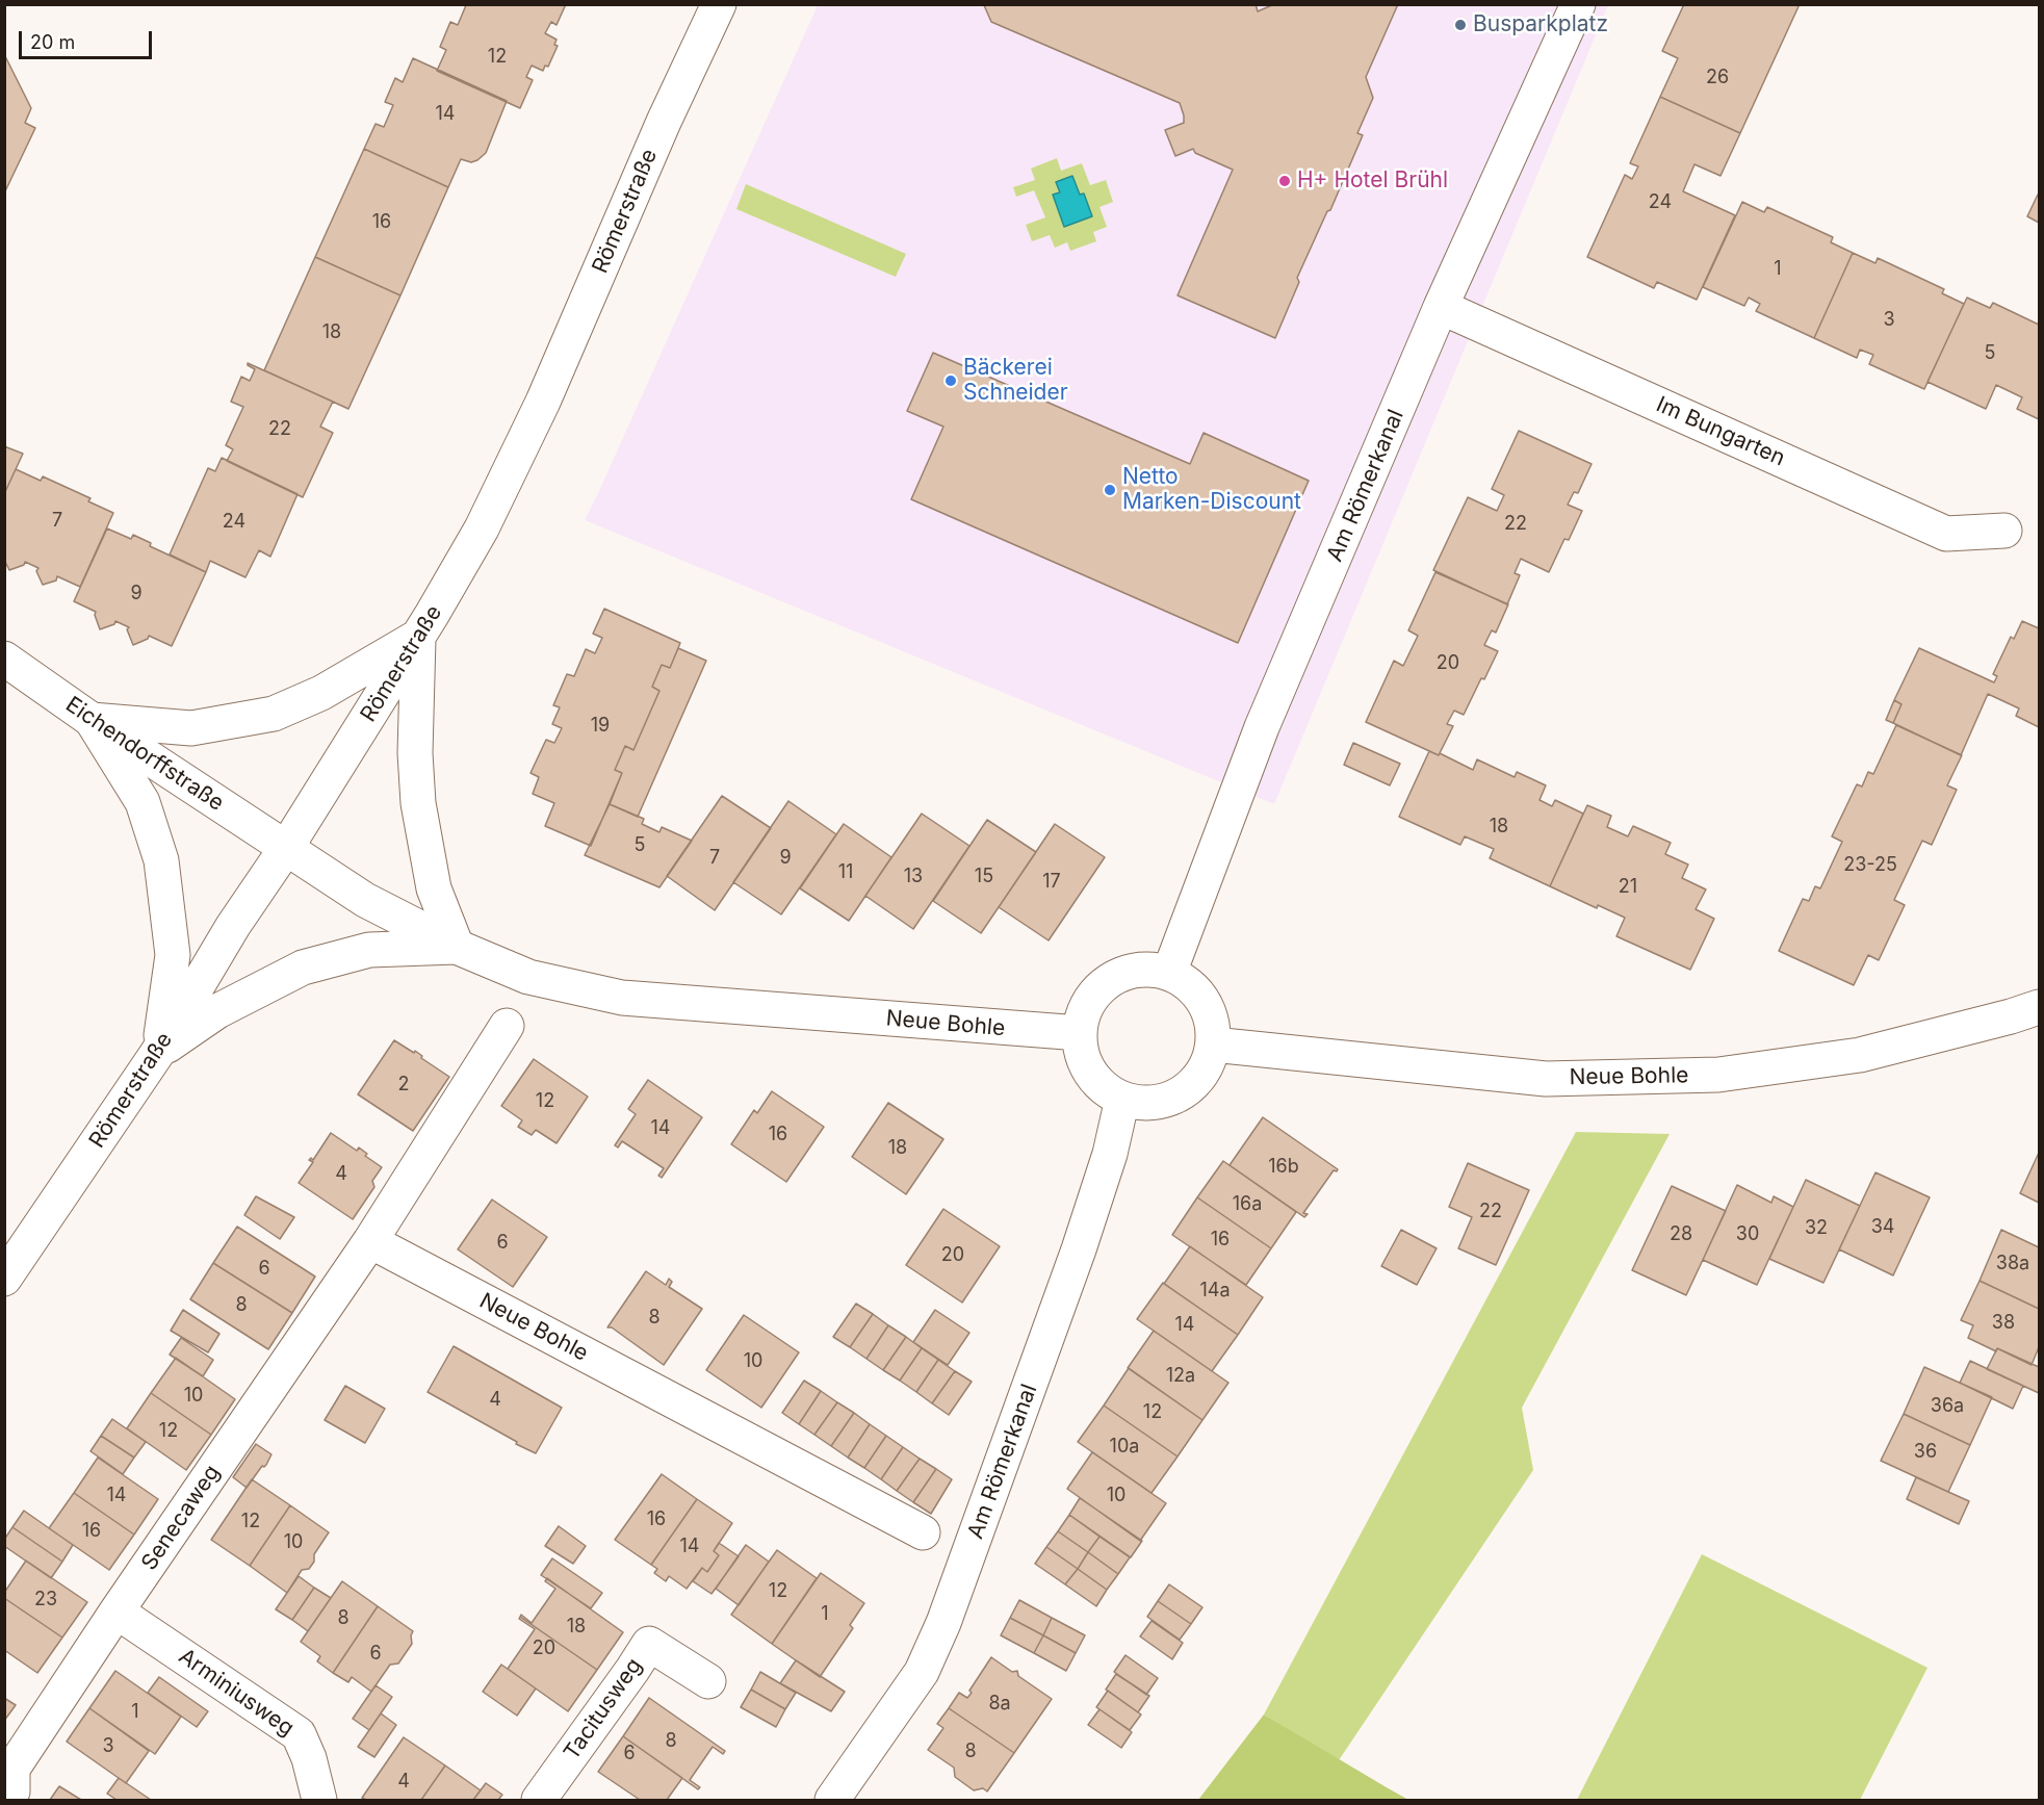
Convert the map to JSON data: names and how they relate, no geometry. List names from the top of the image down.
{
  "streets": {
    "street": [
      "Römerstraße",
      "Im Bungarten",
      "Am Römerkanal",
      "Eichendorffstraße",
      "Neue Bohle",
      "Senecaweg",
      "Arminiusweg",
      "Tacitusweg"
    ]
  },
  "crossings": [
    ["Römerstraße", "Eichendorffstraße"],
    ["Römerstraße", "Neue Bohle"],
    ["Im Bungarten", "Am Römerkanal"],
    ["Am Römerkanal", "Neue Bohle"],
    ["Eichendorffstraße", "Neue Bohle"],
    ["Neue Bohle", "Senecaweg"],
    ["Senecaweg", "Arminiusweg"]
  ],
  "places": [
    "Busparkplatz",
    "H+ Hotel Brühl",
    "Bäckerei Schneider",
    "Netto Marken-Discount"
  ],
  "house_numbers": [
    "12",
    "26",
    "14",
    "24",
    "16",
    "1",
    "3",
    "18",
    "5",
    "22",
    "7",
    "24",
    "22",
    "9",
    "20",
    "19",
    "18",
    "5",
    "7",
    "9",
    "23-25",
    "11",
    "13",
    "15",
    "17",
    "21",
    "2",
    "12",
    "14",
    "16",
    "18",
    "16b",
    "4",
    "16a",
    "22",
    "34",
    "32",
    "28",
    "30",
    "16",
    "6",
    "20",
    "38a",
    "6",
    "14a",
    "8",
    "8",
    "38",
    "14",
    "10",
    "12a",
    "10",
    "4",
    "36a",
    "12",
    "12",
    "10a",
    "36",
    "14",
    "10",
    "16",
    "12",
    "16",
    "10",
    "14",
    "12",
    "23",
    "1",
    "8",
    "18",
    "20",
    "6",
    "8a",
    "1",
    "8",
    "3",
    "8",
    "6",
    "4"
  ],
  "scale_bar": "20 m"
}
